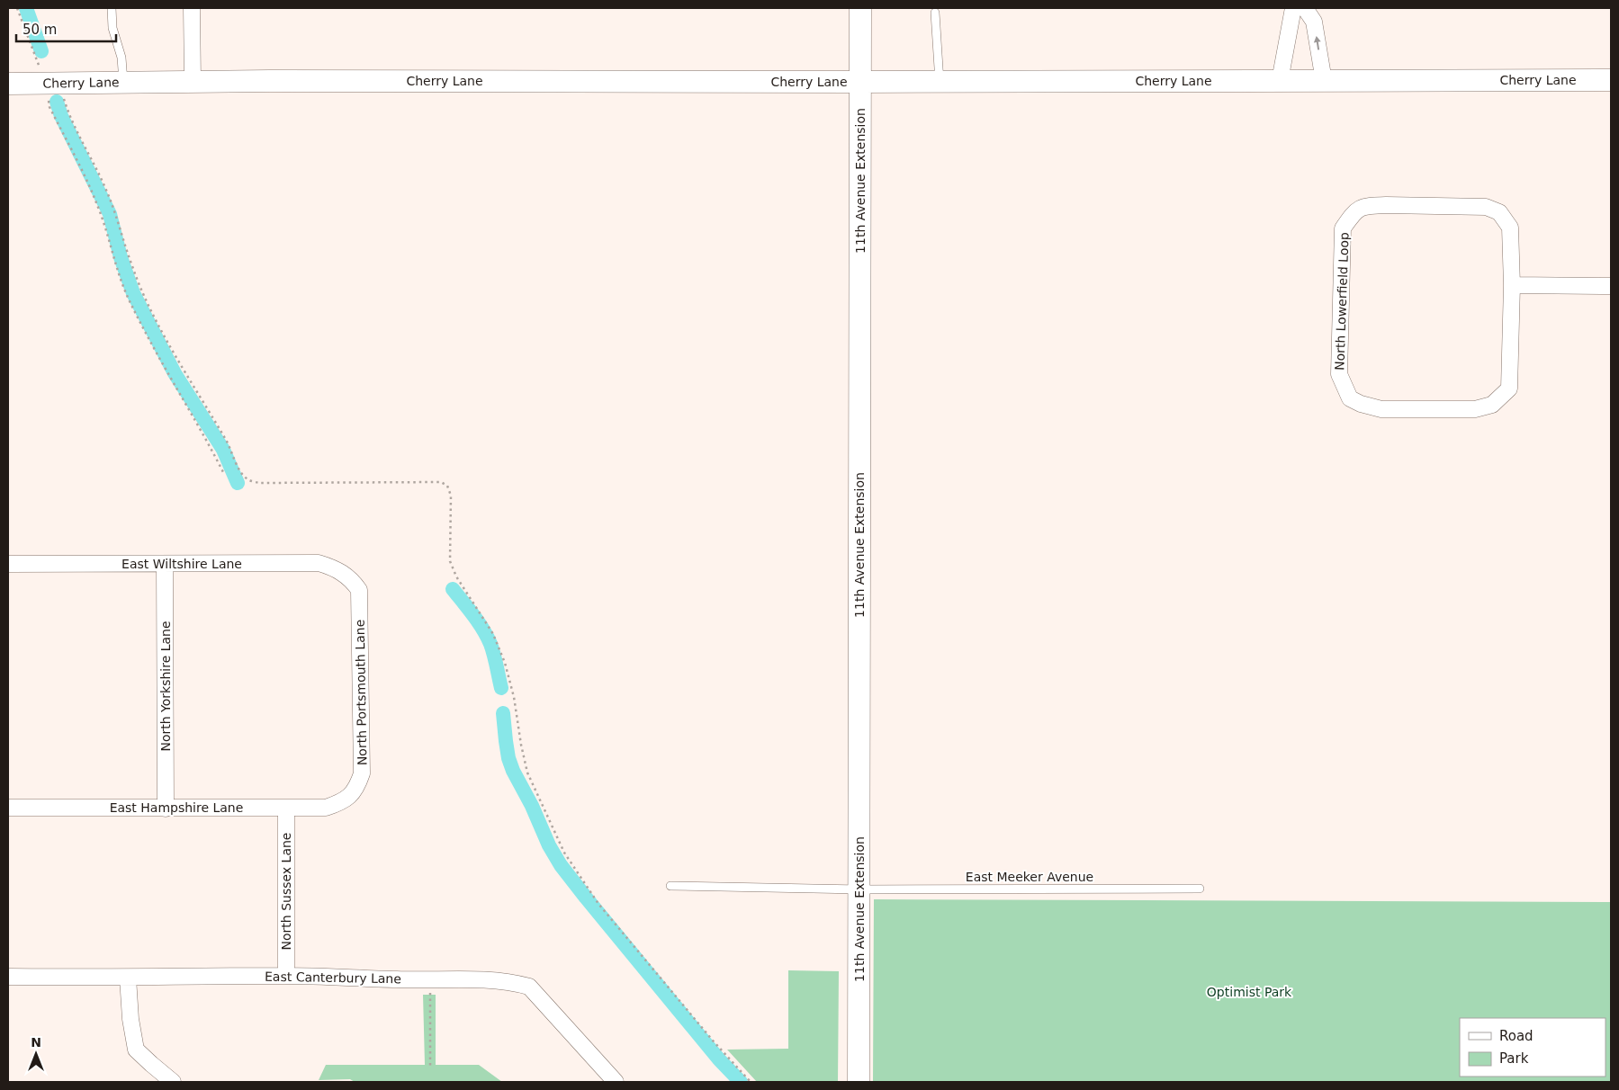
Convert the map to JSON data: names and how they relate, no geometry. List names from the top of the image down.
{
  "streets": {
    "main road": ["Cherry Lane", "11th Avenue Extension"],
    "street": [
      "North Lowerfield Loop",
      "East Wiltshire Lane",
      "North Yorkshire Lane",
      "North Portsmouth Lane",
      "East Hampshire Lane",
      "North Sussex Lane",
      "East Canterbury Lane"
    ],
    "lane": ["East Meeker Avenue"]
  },
  "crossings": [
    ["Cherry Lane", "11th Avenue Extension"],
    ["11th Avenue Extension", "East Meeker Avenue"],
    ["East Wiltshire Lane", "North Yorkshire Lane"],
    ["East Wiltshire Lane", "North Portsmouth Lane"],
    ["North Yorkshire Lane", "East Hampshire Lane"],
    ["North Portsmouth Lane", "East Hampshire Lane"],
    ["East Hampshire Lane", "North Sussex Lane"],
    ["North Sussex Lane", "East Canterbury Lane"]
  ],
  "parks": ["Optimist Park"],
  "legend": ["Road", "Park"],
  "scale_bar": "50 m",
  "north": "top"
}
